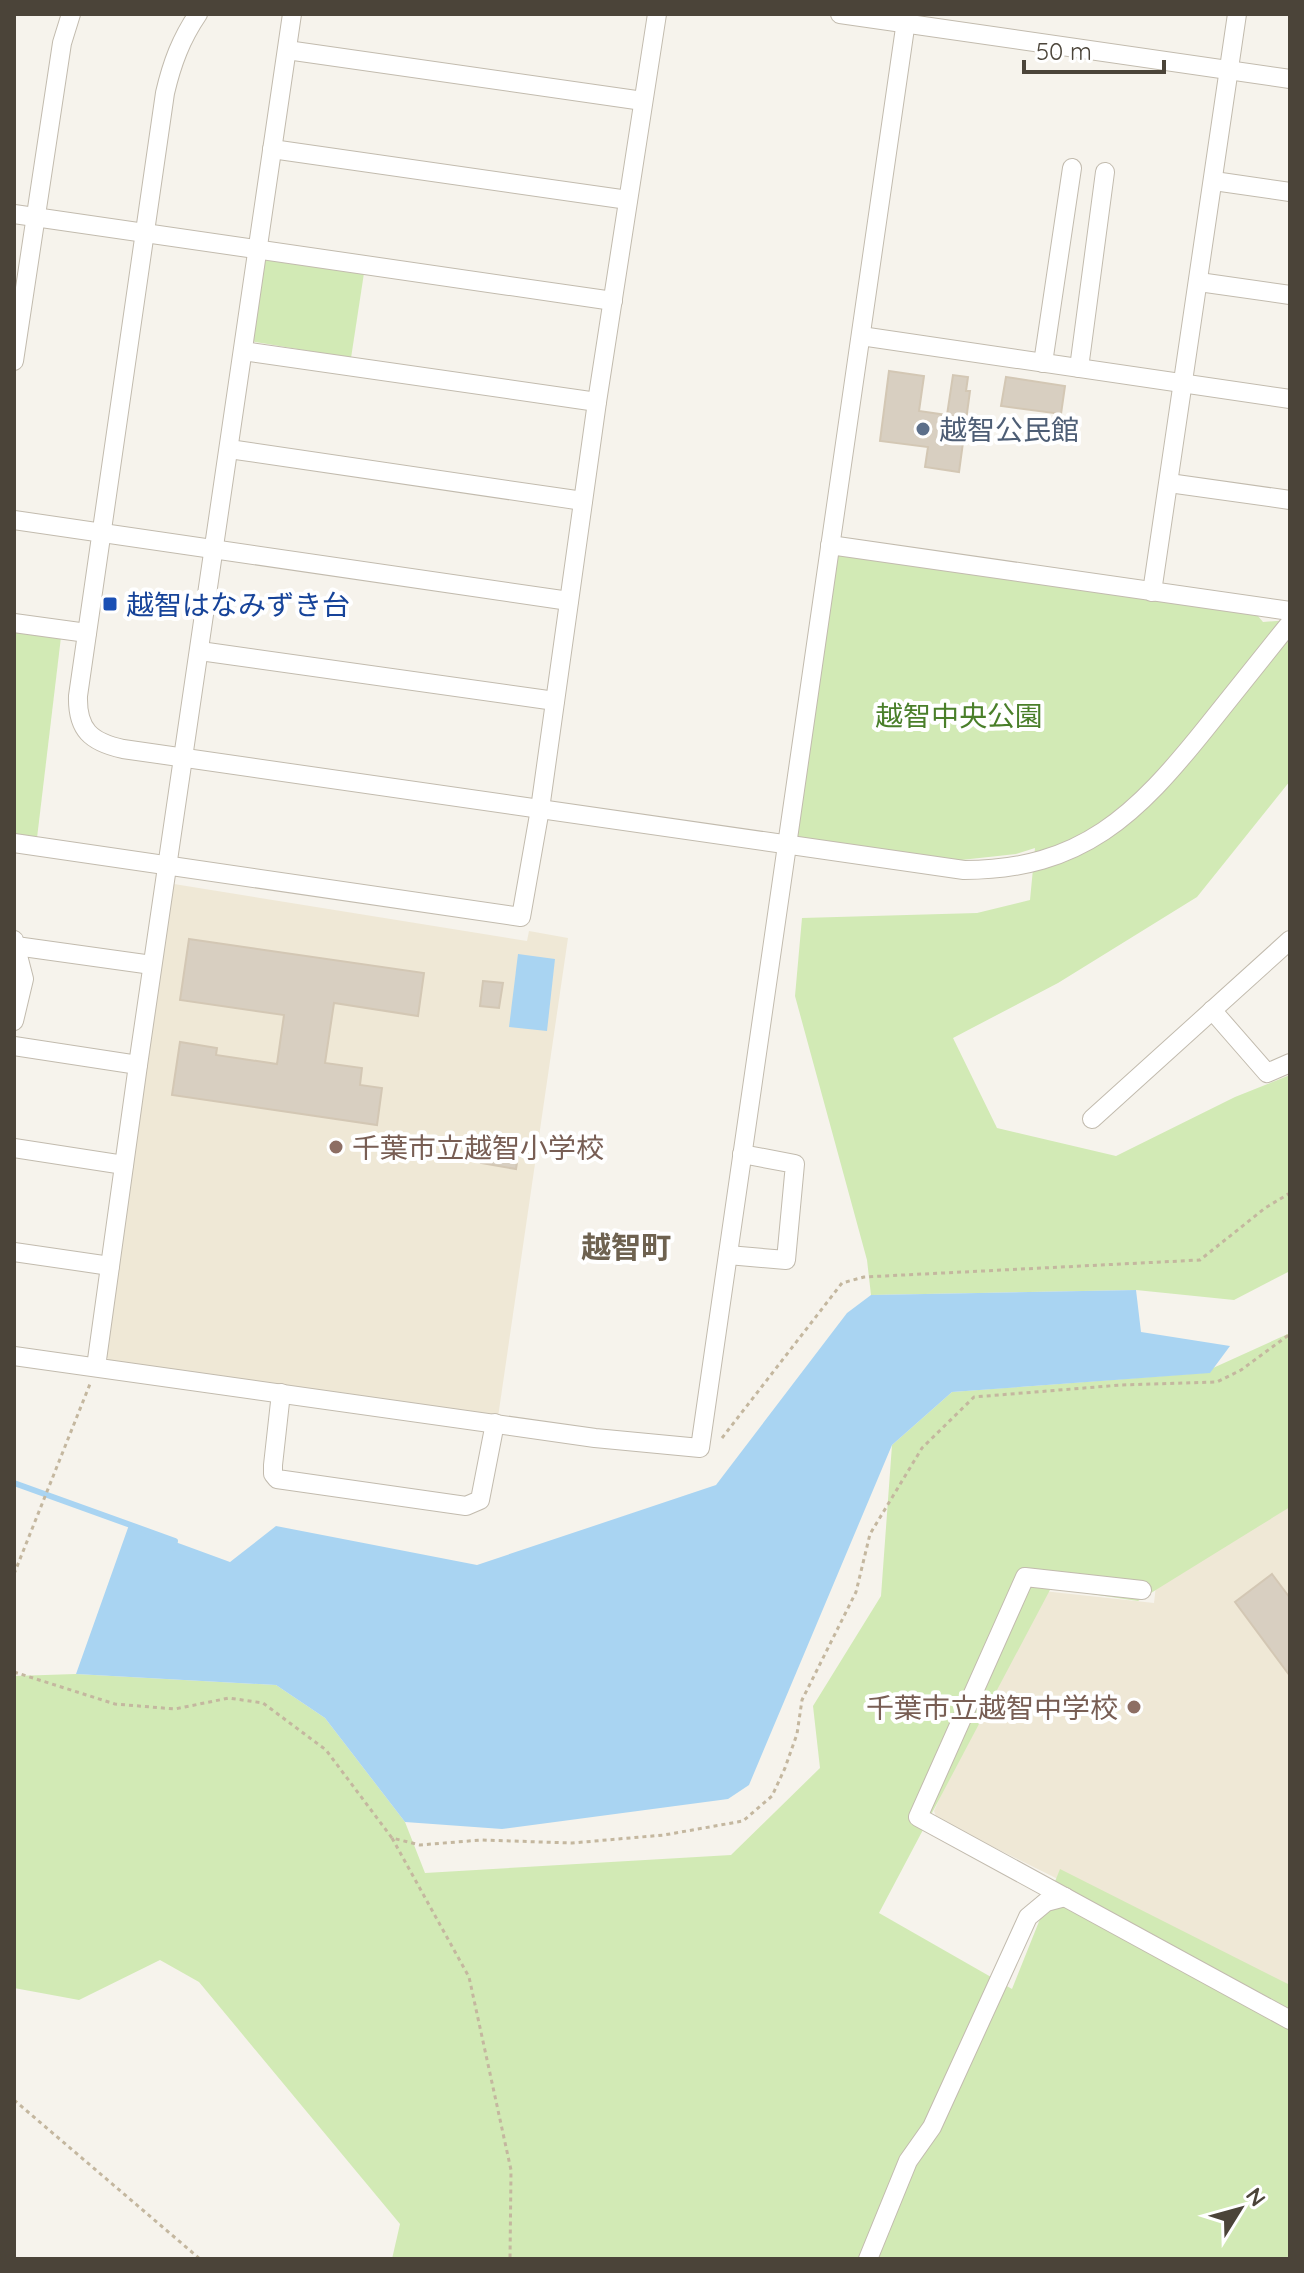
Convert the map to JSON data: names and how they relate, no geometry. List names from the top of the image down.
{
  "districts": ["越智町"],
  "parks": ["越智中央公園"],
  "places": {
    "other": ["越智公民館", "千葉市立越智小学校", "千葉市立越智中学校"],
    "transit": ["越智はなみずき台"]
  },
  "scale_bar": "50 m",
  "north": "top right"
}
